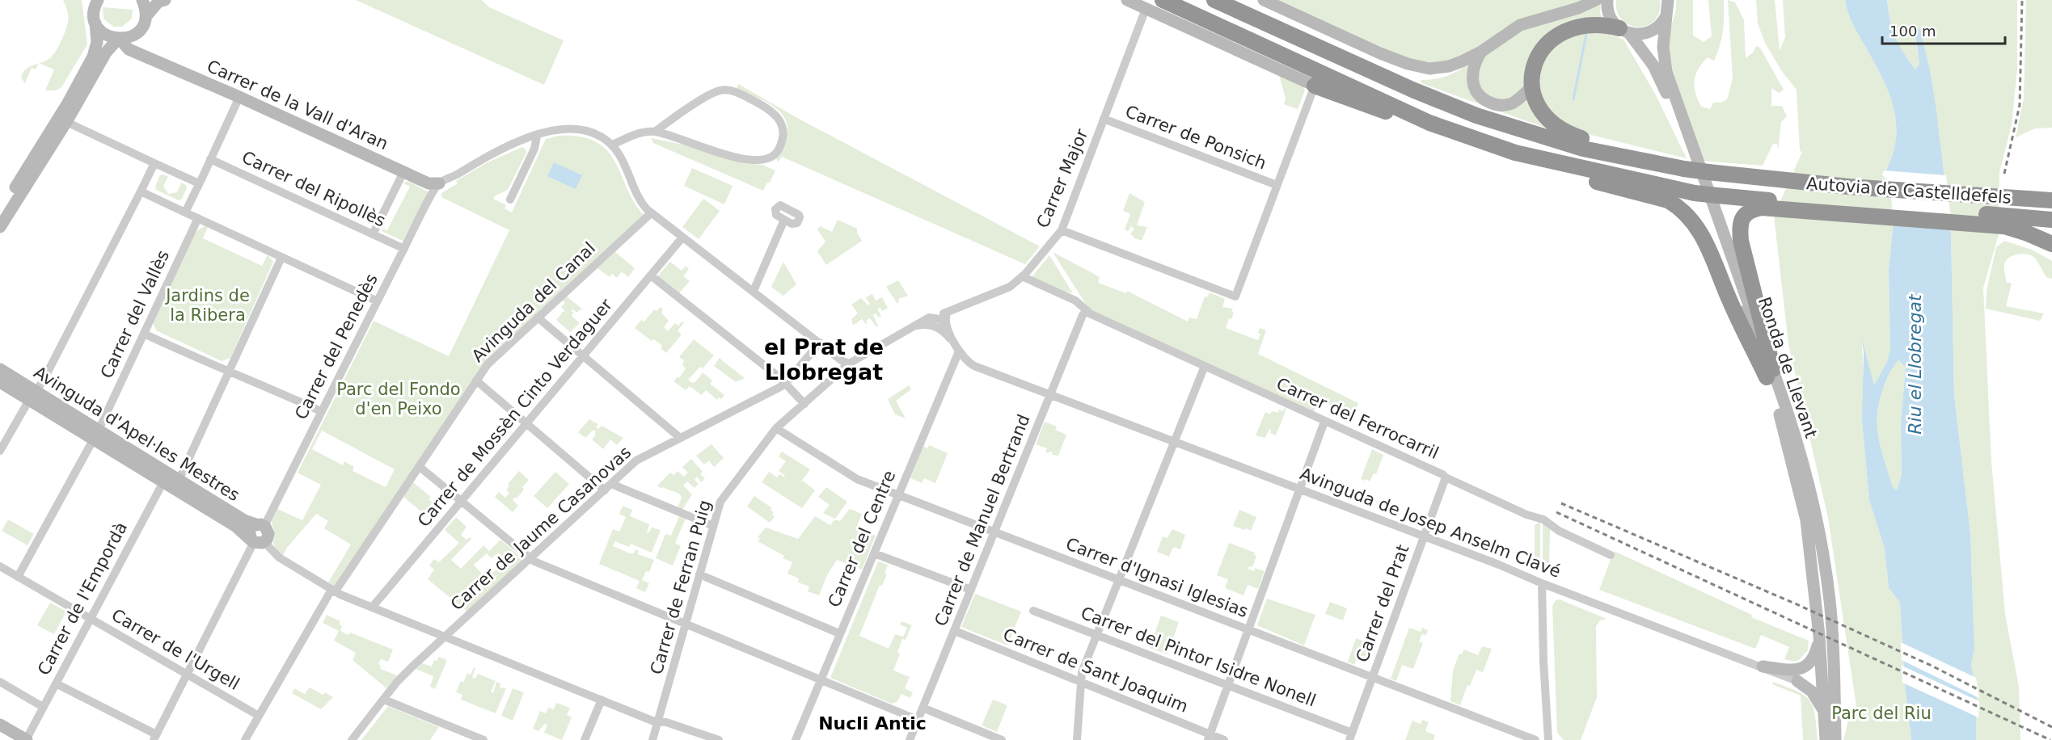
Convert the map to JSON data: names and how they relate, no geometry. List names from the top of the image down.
{
  "streets": {
    "highway": ["Autovia de Castelldefels"],
    "street": [
      "Carrer de la Vall d'Aran",
      "Carrer de Ponsich",
      "Carrer Major",
      "Carrer del Ripollès",
      "Avinguda del Canal",
      "Carrer del Vallès",
      "Carrer del Penedès",
      "Ronda de Llevant",
      "Carrer de Mossèn Cinto Verdaguer",
      "Carrer del Ferrocarril",
      "Avinguda d'Apel·les Mestres",
      "Carrer de Manuel Bertrand",
      "Avinguda de Josep Anselm Clavé",
      "Carrer de Jaume Casanovas",
      "Carrer del Centre",
      "Carrer d'Ignasi Iglesias",
      "Carrer de Ferran Puig",
      "Carrer de l'Empordà",
      "Carrer del Prat",
      "Carrer de l'Urgell",
      "Carrer del Pintor Isidre Nonell",
      "Carrer de Sant Joaquim"
    ]
  },
  "crossings": [
    ["Carrer de la Vall d'Aran", "Carrer del Penedès"],
    ["Carrer de Ponsich", "Carrer Major"],
    ["Carrer Major", "Carrer del Ferrocarril"],
    ["Carrer Major", "Avinguda de Josep Anselm Clavé"],
    ["Carrer del Ripollès", "Carrer del Penedès"],
    ["Avinguda del Canal", "Avinguda d'Apel·les Mestres"],
    ["Avinguda del Canal", "Carrer de l'Urgell"],
    ["Carrer del Vallès", "Avinguda d'Apel·les Mestres"],
    ["Carrer del Vallès", "Carrer de l'Urgell"],
    ["Carrer del Penedès", "Avinguda d'Apel·les Mestres"],
    ["Carrer de Mossèn Cinto Verdaguer", "Avinguda d'Apel·les Mestres"],
    ["Carrer del Ferrocarril", "Carrer de Manuel Bertrand"],
    ["Carrer del Ferrocarril", "Carrer del Prat"],
    ["Avinguda d'Apel·les Mestres", "Carrer de Jaume Casanovas"],
    ["Avinguda d'Apel·les Mestres", "Carrer de Ferran Puig"],
    ["Avinguda d'Apel·les Mestres", "Carrer de l'Empordà"],
    ["Carrer de Manuel Bertrand", "Avinguda de Josep Anselm Clavé"],
    ["Carrer de Manuel Bertrand", "Carrer d'Ignasi Iglesias"],
    ["Carrer de Manuel Bertrand", "Carrer de Sant Joaquim"],
    ["Avinguda de Josep Anselm Clavé", "Carrer del Centre"],
    ["Avinguda de Josep Anselm Clavé", "Carrer del Prat"],
    ["Carrer del Centre", "Carrer d'Ignasi Iglesias"],
    ["Carrer d'Ignasi Iglesias", "Carrer de Ferran Puig"],
    ["Carrer d'Ignasi Iglesias", "Carrer del Prat"],
    ["Carrer de l'Empordà", "Carrer de l'Urgell"],
    ["Carrer del Prat", "Carrer del Pintor Isidre Nonell"]
  ],
  "districts": ["el Prat de Llobregat", "Nucli Antic"],
  "water": ["Riu el Llobregat"],
  "parks": ["Jardins de la Ribera", "Parc del Fondo d'en Peixo", "Parc del Riu"],
  "scale_bar": "100 m"
}
